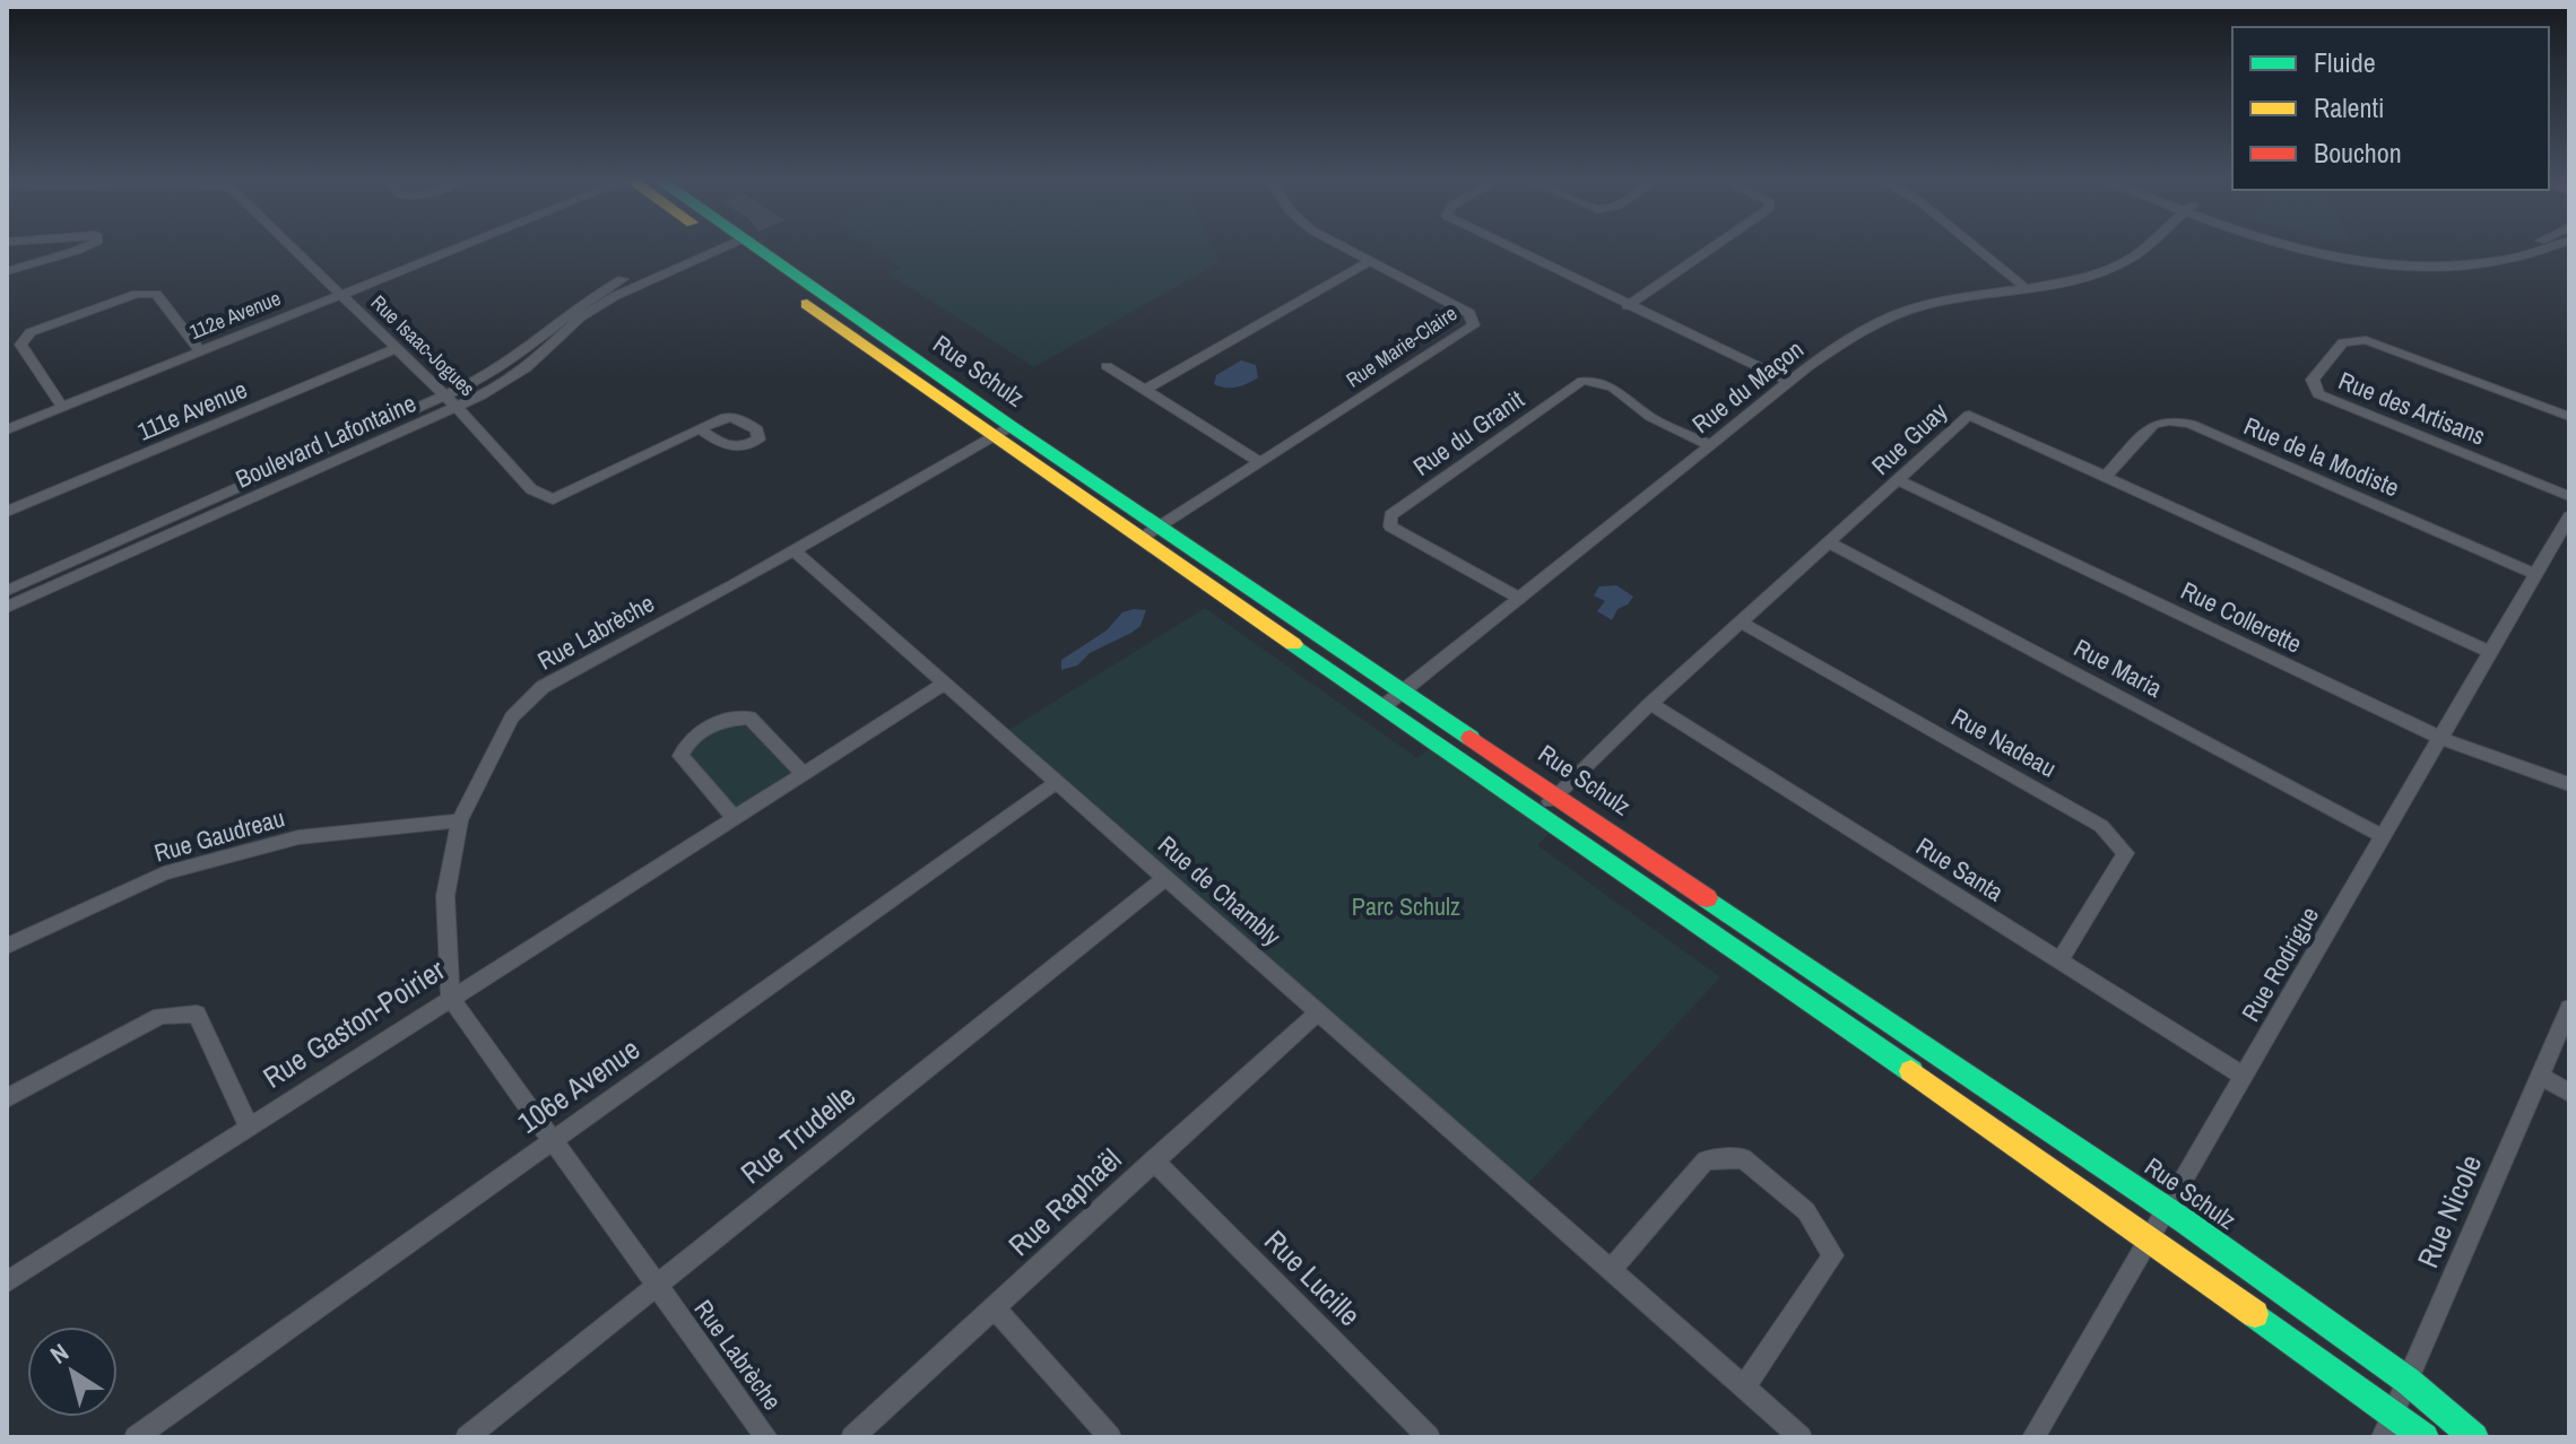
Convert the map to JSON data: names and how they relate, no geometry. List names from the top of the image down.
{
  "streets": {
    "street": [
      "112e Avenue",
      "Rue Isaac-Jogues",
      "Rue Marie-Claire",
      "Rue Schulz",
      "Rue du Maçon",
      "Rue des Artisans",
      "111e Avenue",
      "Rue du Granit",
      "Rue Guay",
      "Boulevard Lafontaine",
      "Rue de la Modiste",
      "Rue Collerette",
      "Rue Labrèche",
      "Rue Maria",
      "Rue Nadeau",
      "Rue Gaudreau",
      "Rue Santa",
      "Rue de Chambly",
      "Rue Rodrigue",
      "Rue Gaston-Poirier",
      "106e Avenue",
      "Rue Trudelle",
      "Rue Raphaël",
      "Rue Nicole",
      "Rue Lucille"
    ]
  },
  "crossings": [
    ["112e Avenue", "Rue Isaac-Jogues"],
    ["Rue Isaac-Jogues", "111e Avenue"],
    ["Rue Isaac-Jogues", "Boulevard Lafontaine"],
    ["Rue Marie-Claire", "Rue Schulz"],
    ["Rue Schulz", "Rue du Maçon"],
    ["Rue Schulz", "Rue Guay"],
    ["Rue Schulz", "Rue Labrèche"],
    ["Rue Schulz", "Rue Rodrigue"],
    ["Rue Schulz", "Rue Nicole"],
    ["Rue du Maçon", "Rue du Granit"],
    ["Rue Guay", "Rue de la Modiste"],
    ["Rue Guay", "Rue Collerette"],
    ["Rue Guay", "Rue Maria"],
    ["Rue Guay", "Rue Nadeau"],
    ["Rue Guay", "Rue Santa"],
    ["Rue Guay", "Rue Rodrigue"],
    ["Rue de la Modiste", "Rue Rodrigue"],
    ["Rue Collerette", "Rue Rodrigue"],
    ["Rue Labrèche", "Rue Gaudreau"],
    ["Rue Labrèche", "Rue de Chambly"],
    ["Rue Labrèche", "Rue Gaston-Poirier"],
    ["Rue Labrèche", "106e Avenue"],
    ["Rue Labrèche", "Rue Trudelle"],
    ["Rue Maria", "Rue Rodrigue"],
    ["Rue Nadeau", "Rue Santa"],
    ["Rue Santa", "Rue Rodrigue"],
    ["Rue de Chambly", "Rue Gaston-Poirier"],
    ["Rue de Chambly", "106e Avenue"],
    ["Rue de Chambly", "Rue Trudelle"],
    ["Rue de Chambly", "Rue Raphaël"],
    ["Rue Raphaël", "Rue Lucille"]
  ],
  "parks": ["Parc Schulz"],
  "legend": ["Fluide", "Ralenti", "Bouchon"],
  "north": "top left"
}
